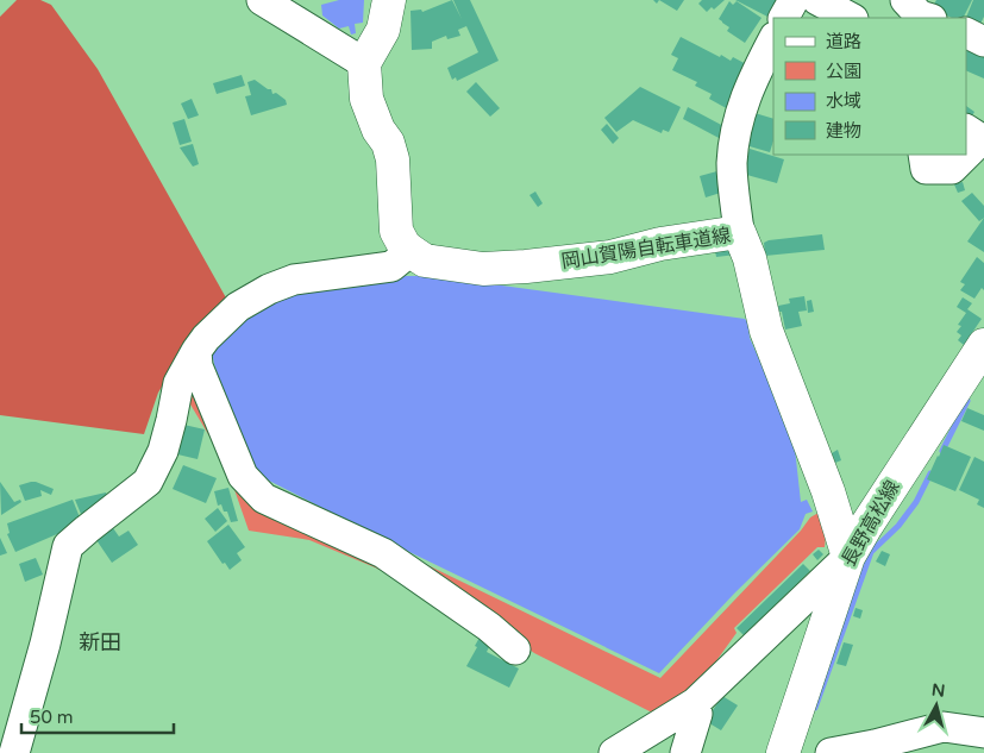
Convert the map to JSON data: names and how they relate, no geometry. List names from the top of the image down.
{
  "streets": {
    "main road": ["岡山賀陽自転車道線", "長野高松線"]
  },
  "crossings": [
    ["岡山賀陽自転車道線", "長野高松線"]
  ],
  "districts": ["新田"],
  "legend": [
    "道路",
    "公園",
    "水域",
    "建物"
  ],
  "scale_bar": "50 m",
  "north": "top"
}
